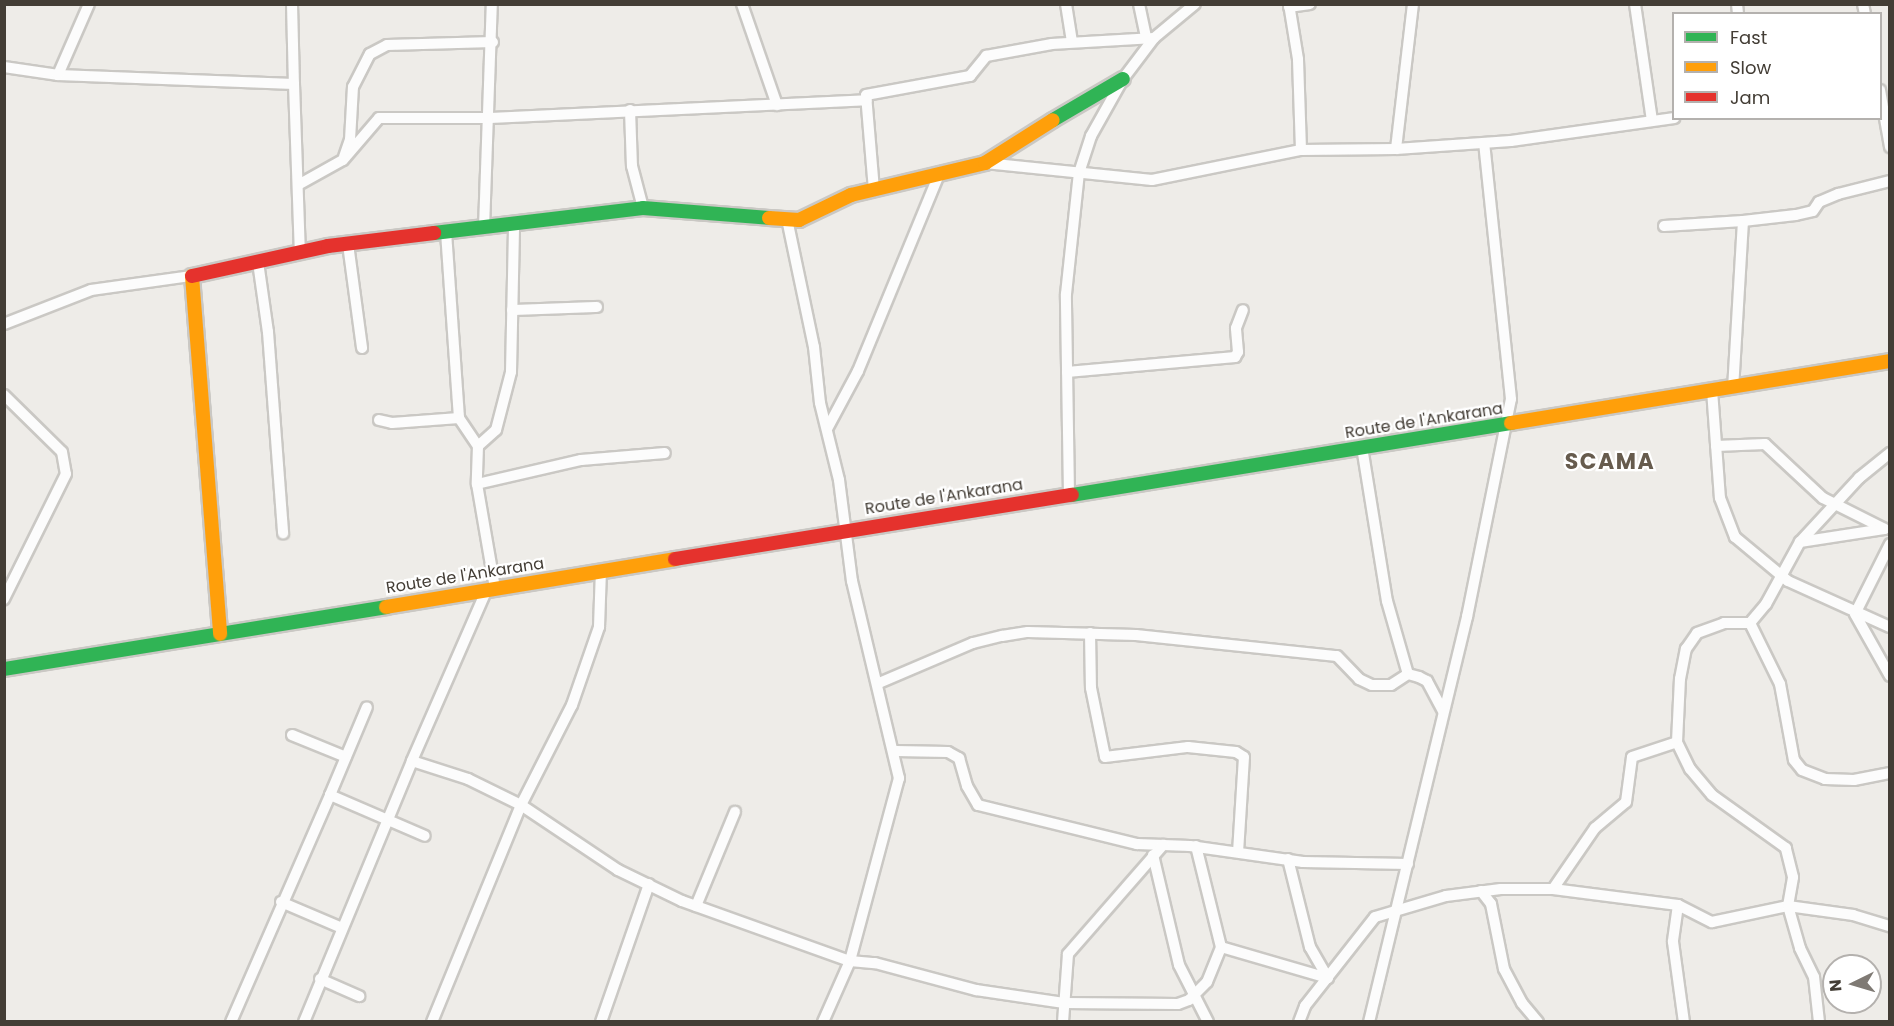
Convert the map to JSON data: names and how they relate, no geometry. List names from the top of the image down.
{
  "streets": {
    "main road": ["Route de l'Ankarana"]
  },
  "districts": ["SCAMA"],
  "legend": ["Fast", "Slow", "Jam"],
  "north": "left"
}
